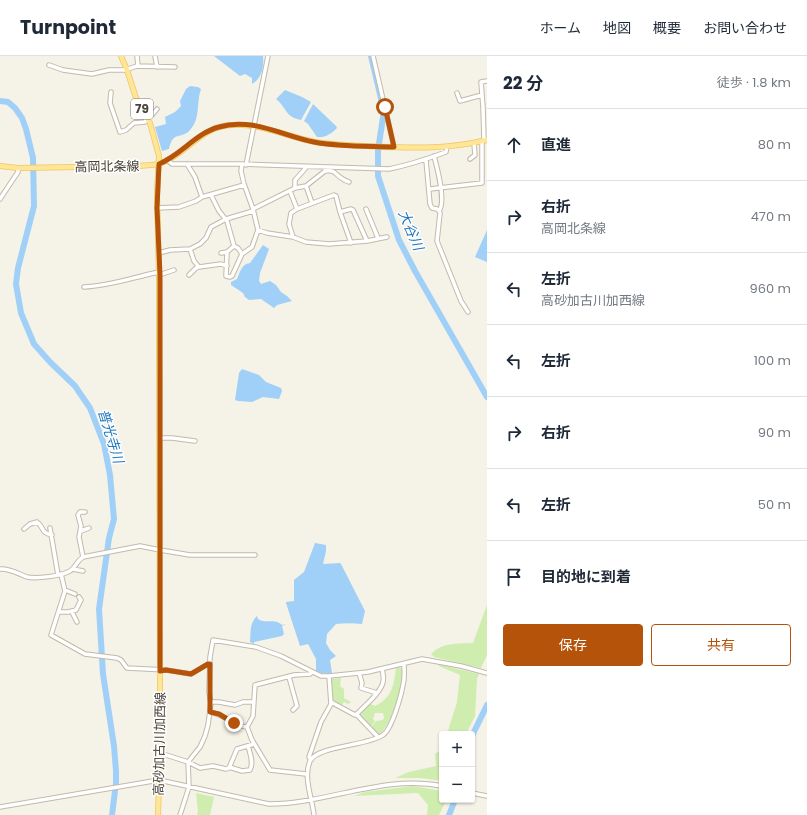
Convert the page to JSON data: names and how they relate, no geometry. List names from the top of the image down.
{
  "streets": {
    "main road": ["79", "高岡北条線", "高砂加古川加西線"]
  },
  "crossings": [
    ["高岡北条線", "高砂加古川加西線"]
  ],
  "water": ["大谷川", "普光寺川"],
  "page": {
    "header": "Turnpoint",
    "nav": [
      "ホーム",
      "地図",
      "概要",
      "お問い合わせ"
    ],
    "heading": ["22 分", "徒歩 · 1.8 km"],
    "list": [
      ["直進", "80 m"],
      ["右折", "高岡北条線", "470 m"],
      ["左折", "高砂加古川加西線", "960 m"],
      ["左折", "100 m"],
      ["右折", "90 m"],
      ["左折", "50 m"],
      "目的地に到着"
    ],
    "buttons": ["保存", "共有"],
    "map_buttons": ["+", "−"]
  }
}
